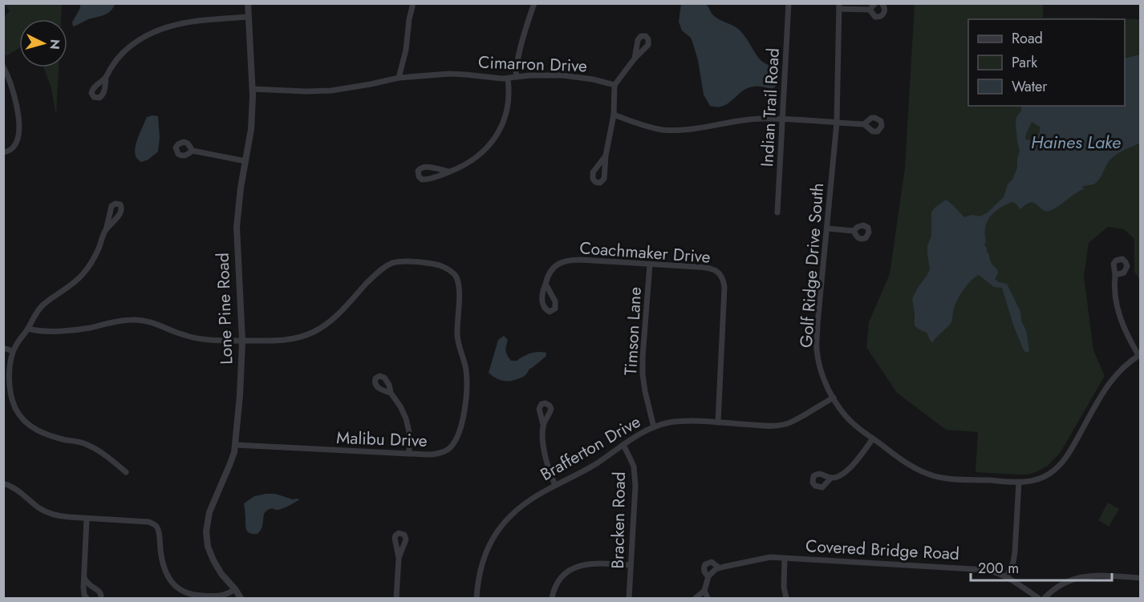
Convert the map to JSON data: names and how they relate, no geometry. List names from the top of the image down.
{
  "streets": {
    "street": [
      "Cimarron Drive",
      "Indian Trail Road",
      "Coachmaker Drive",
      "Golf Ridge Drive South",
      "Lone Pine Road",
      "Timson Lane",
      "Malibu Drive",
      "Brafferton Drive",
      "Bracken Road",
      "Covered Bridge Road"
    ]
  },
  "crossings": [
    ["Cimarron Drive", "Lone Pine Road"],
    ["Coachmaker Drive", "Timson Lane"],
    ["Coachmaker Drive", "Brafferton Drive"],
    ["Golf Ridge Drive South", "Brafferton Drive"],
    ["Lone Pine Road", "Malibu Drive"],
    ["Timson Lane", "Brafferton Drive"],
    ["Brafferton Drive", "Bracken Road"]
  ],
  "water": ["Haines Lake"],
  "legend": ["Road", "Park", "Water"],
  "scale_bar": "200 m",
  "north": "right"
}
